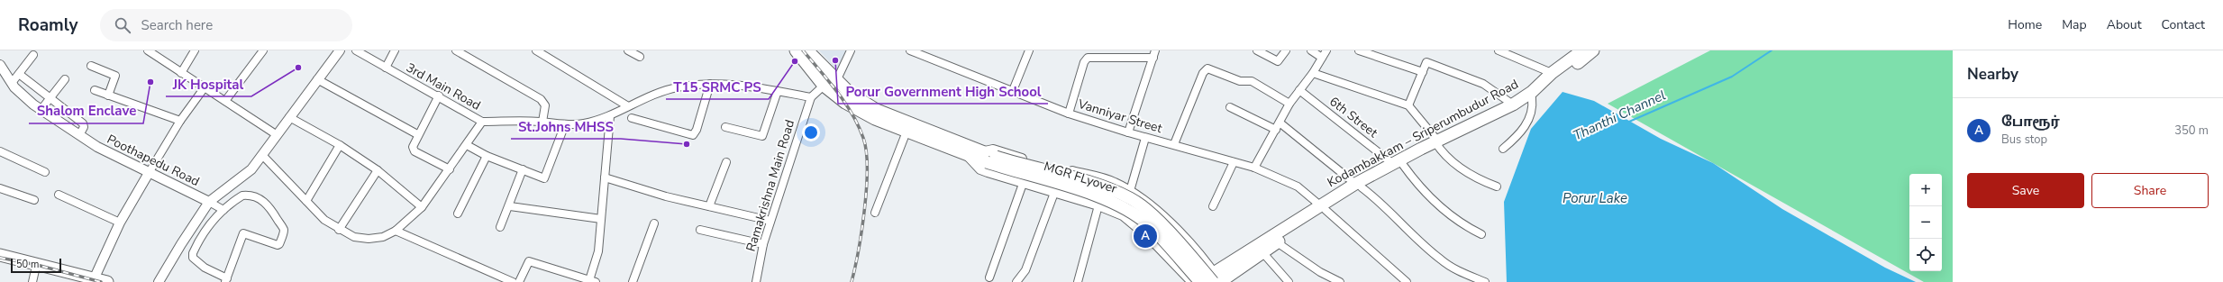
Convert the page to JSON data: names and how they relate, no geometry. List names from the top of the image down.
{
  "streets": {
    "main road": ["Kodambakkam – Sriperumbudur Road", "MGR FLyover"],
    "street": [
      "3rd Main Road",
      "Vanniyar Street",
      "6th Street",
      "Poothapedu Road",
      "Ramakrishna Main Road"
    ]
  },
  "crossings": [
    ["Vanniyar Street", "Kodambakkam – Sriperumbudur Road"],
    ["6th Street", "Kodambakkam – Sriperumbudur Road"],
    ["Kodambakkam – Sriperumbudur Road", "MGR FLyover"]
  ],
  "water": ["Thanthi Channel", "Porur Lake"],
  "places": [
    "Porur Government High School",
    "T15 SRMC PS",
    "JK Hospital",
    "Shalom Enclave",
    "St.Johns MHSS"
  ],
  "scale_bar": "50 m",
  "page": {
    "header": "Roamly",
    "search": "Search here",
    "nav": [
      "Home",
      "Map",
      "About",
      "Contact"
    ],
    "heading": "Nearby",
    "list": [
      {
        "mark": "A",
        "name": "போரூர்",
        "note": "Bus stop",
        "value": "350 m"
      }
    ],
    "buttons": ["Save", "Share"],
    "map_buttons": ["+", "−"],
    "pins": "A",
    "scale": "50 m"
  }
}
